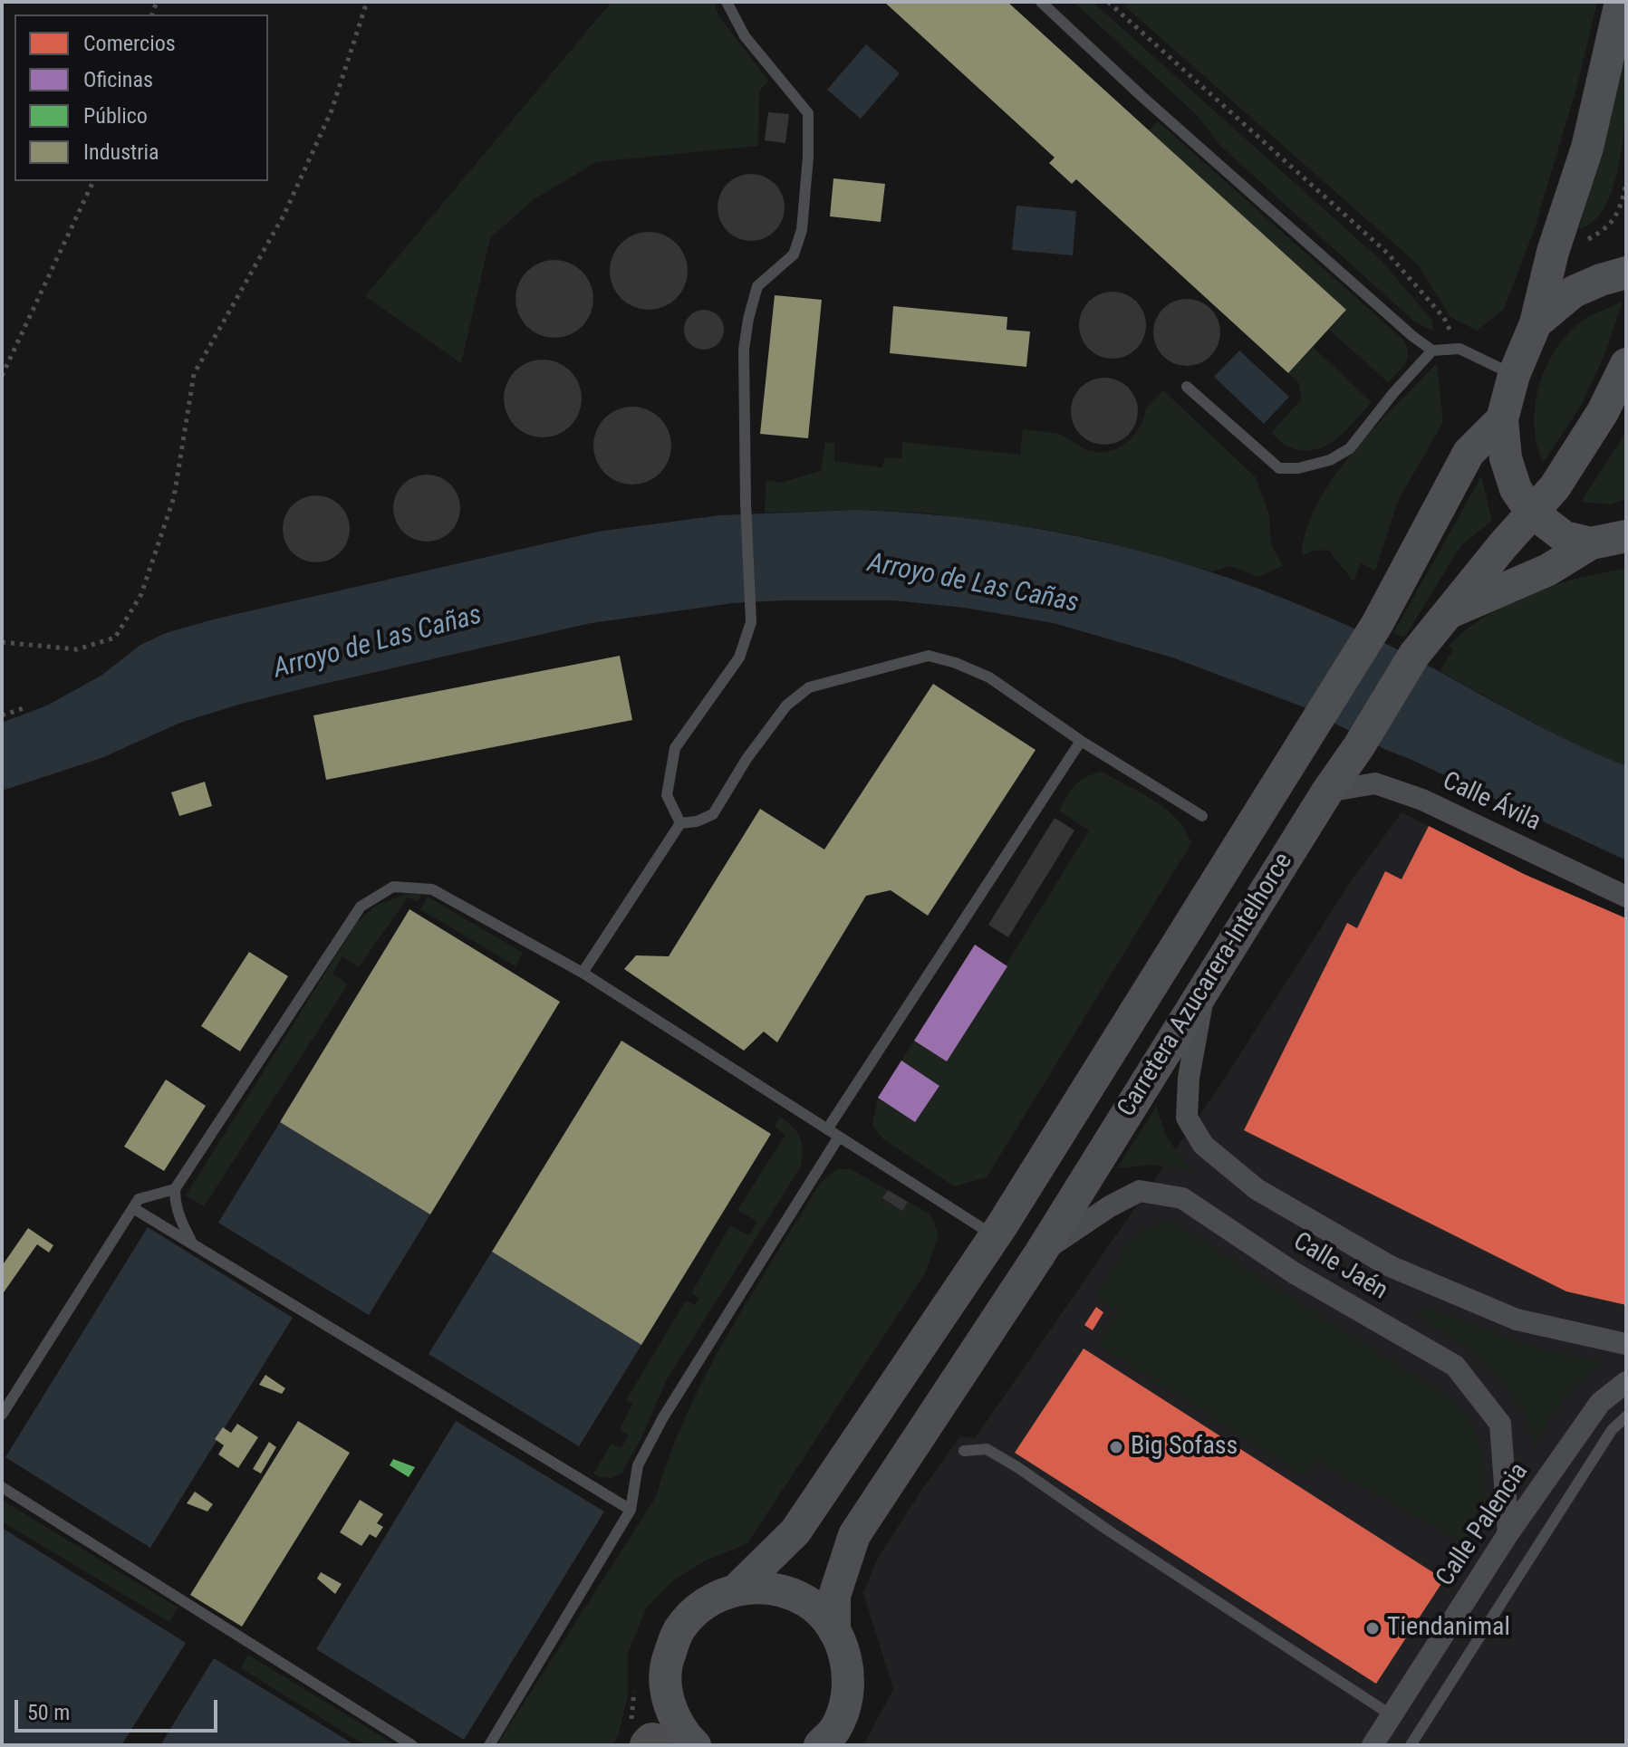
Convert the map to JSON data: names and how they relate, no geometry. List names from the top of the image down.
{
  "streets": {
    "main road": ["Carretera Azucarera-Intelhorce"],
    "street": ["Calle Ávila", "Calle Jaén", "Calle Palencia"]
  },
  "crossings": [
    ["Calle Ávila", "Carretera Azucarera-Intelhorce"],
    ["Carretera Azucarera-Intelhorce", "Calle Jaén"],
    ["Calle Jaén", "Calle Palencia"]
  ],
  "water": ["Arroyo de Las Cañas"],
  "places": ["Big Sofass", "Tiendanimal"],
  "legend": [
    "Comercios",
    "Oficinas",
    "Público",
    "Industria"
  ],
  "scale_bar": "50 m"
}
